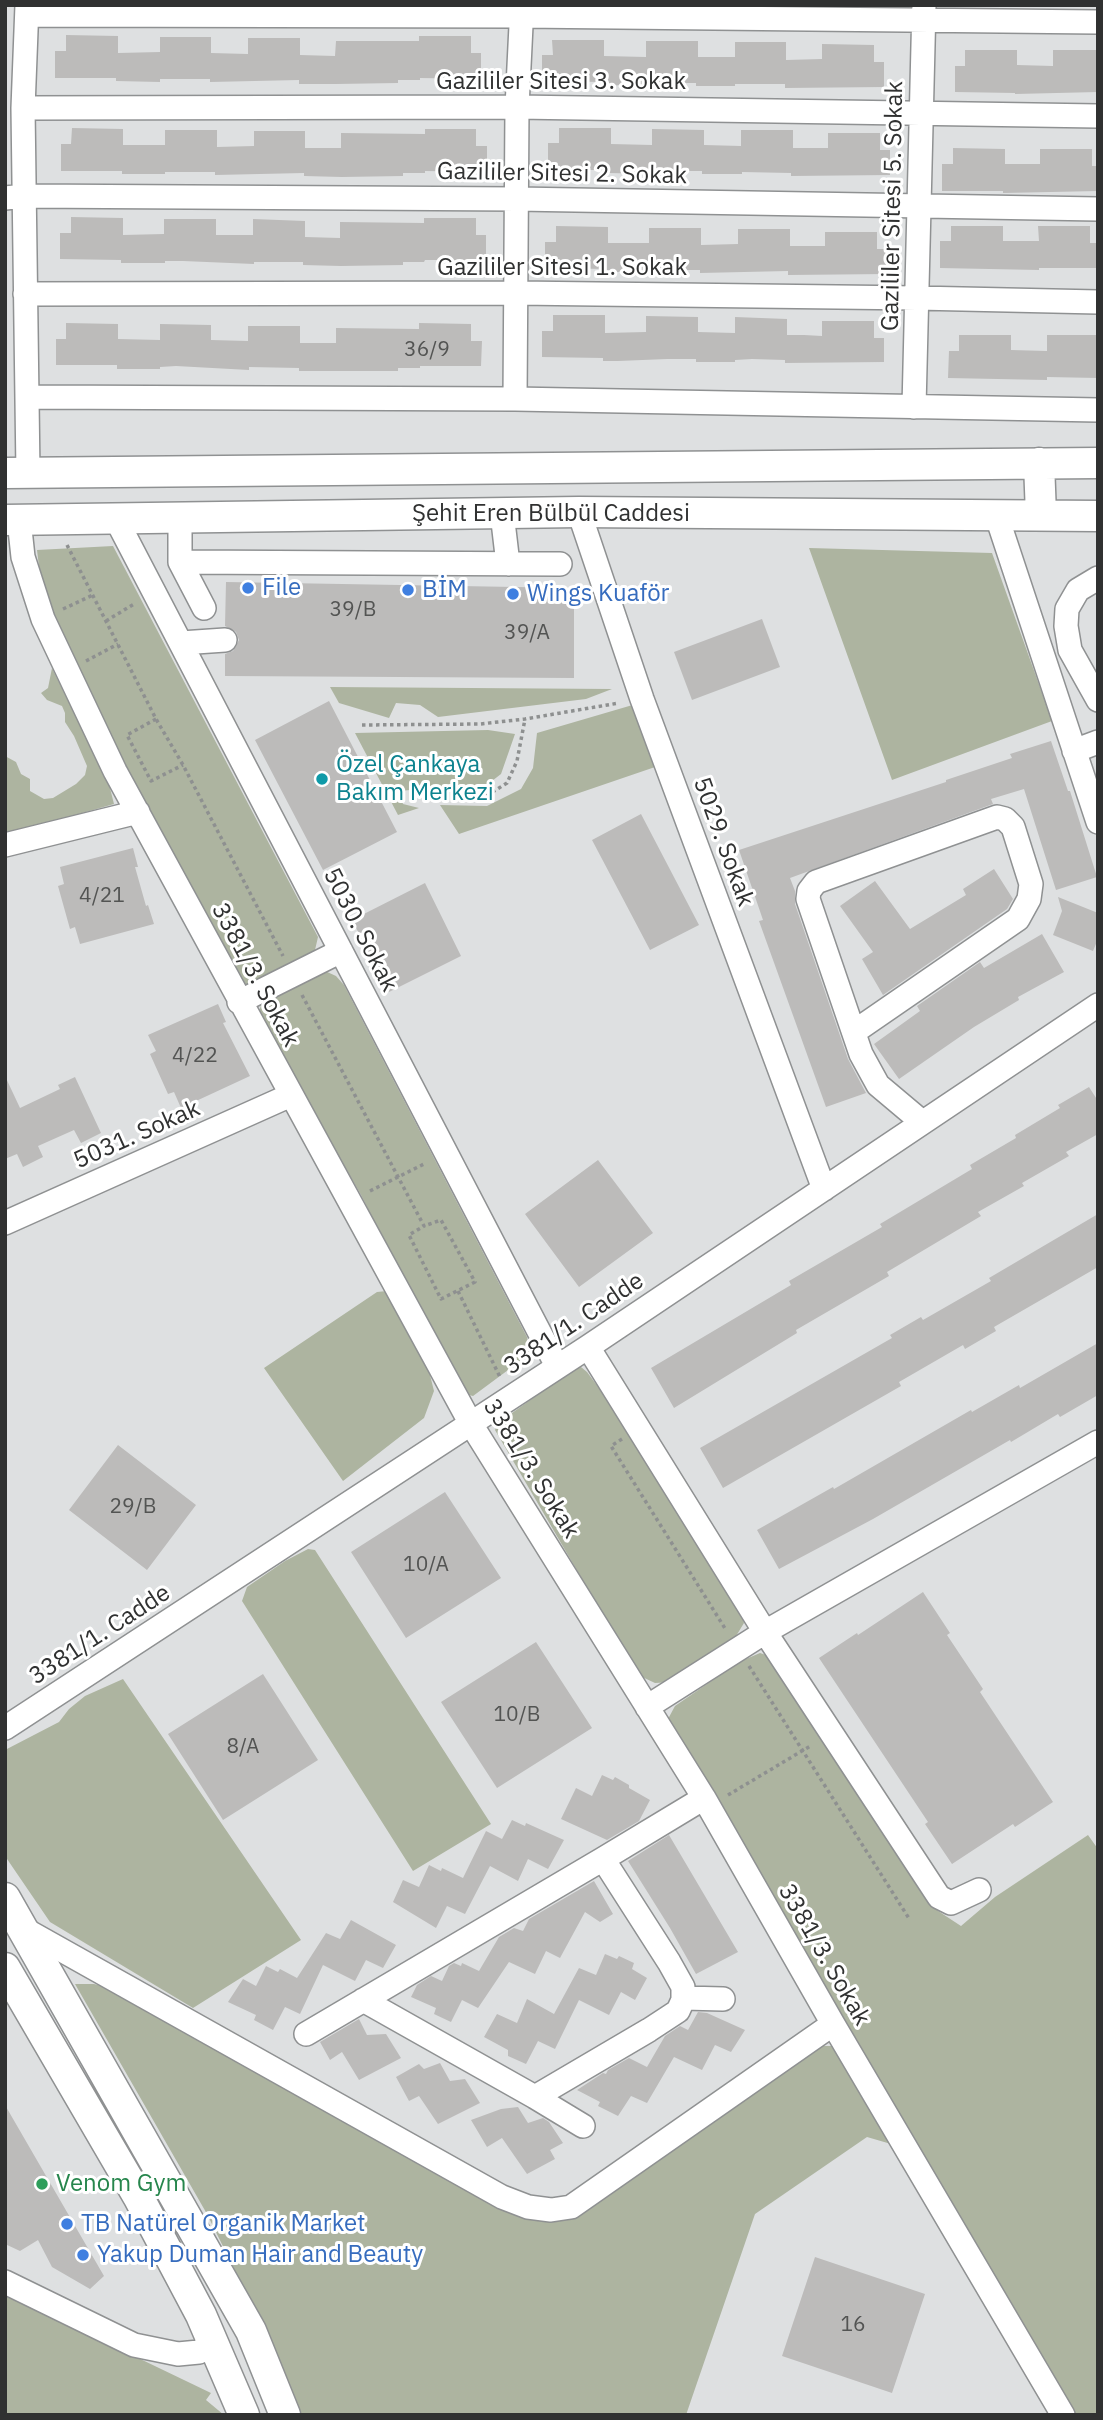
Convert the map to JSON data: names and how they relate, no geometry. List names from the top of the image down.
{
  "streets": {
    "main road": ["Şehit Eren Bülbül Caddesi"],
    "street": [
      "Gazililer Sitesi 3. Sokak",
      "Gazililer Sitesi 2. Sokak",
      "Gazililer Sitesi 5. Sokak",
      "Gazililer Sitesi 1. Sokak",
      "5029. Sokak",
      "5030. Sokak",
      "3381/3. Sokak",
      "5031. Sokak",
      "3381/1. Cadde"
    ]
  },
  "crossings": [
    ["Gazililer Sitesi 3. Sokak", "Gazililer Sitesi 5. Sokak"],
    ["Gazililer Sitesi 2. Sokak", "Gazililer Sitesi 5. Sokak"],
    ["Gazililer Sitesi 5. Sokak", "Gazililer Sitesi 1. Sokak"],
    ["Şehit Eren Bülbül Caddesi", "5029. Sokak"],
    ["Şehit Eren Bülbül Caddesi", "5030. Sokak"],
    ["Şehit Eren Bülbül Caddesi", "3381/3. Sokak"],
    ["5029. Sokak", "3381/1. Cadde"],
    ["5030. Sokak", "3381/1. Cadde"],
    ["3381/3. Sokak", "5031. Sokak"],
    ["3381/3. Sokak", "3381/1. Cadde"]
  ],
  "places": [
    "File",
    "BİM",
    "Wings Kuaför",
    "Özel Çankaya Bakım Merkezi",
    "Venom Gym",
    "TB Natürel Organik Market",
    "Yakup Duman Hair and Beauty"
  ],
  "house_numbers": [
    "36/9",
    "39/B",
    "39/A",
    "4/21",
    "4/22",
    "29/B",
    "10/A",
    "10/B",
    "8/A",
    "16"
  ]
}
